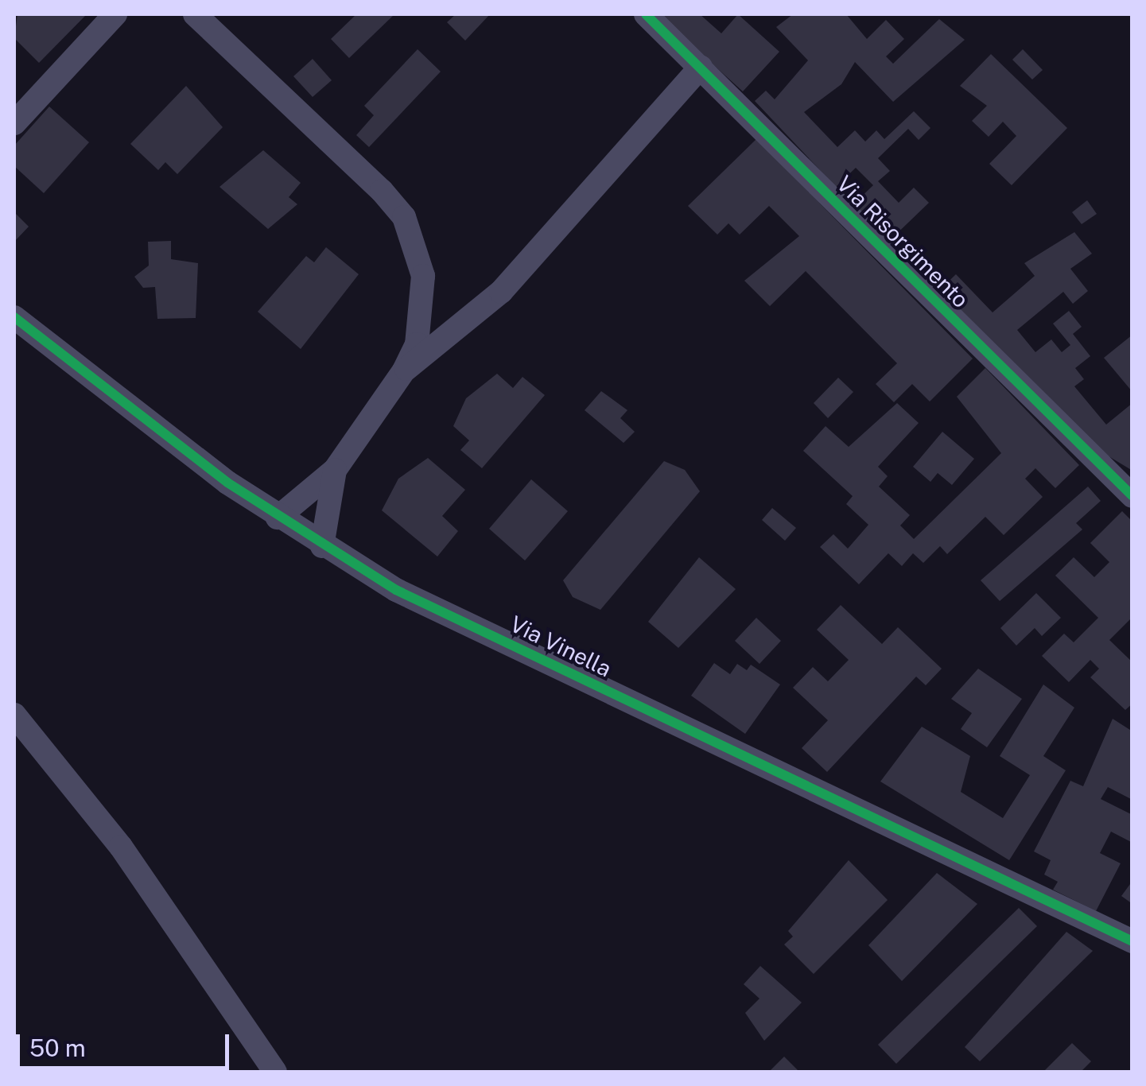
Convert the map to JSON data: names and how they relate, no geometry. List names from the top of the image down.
{
  "streets": {
    "street": ["Via Risorgimento", "Via Vinella"]
  },
  "scale_bar": "50 m"
}
